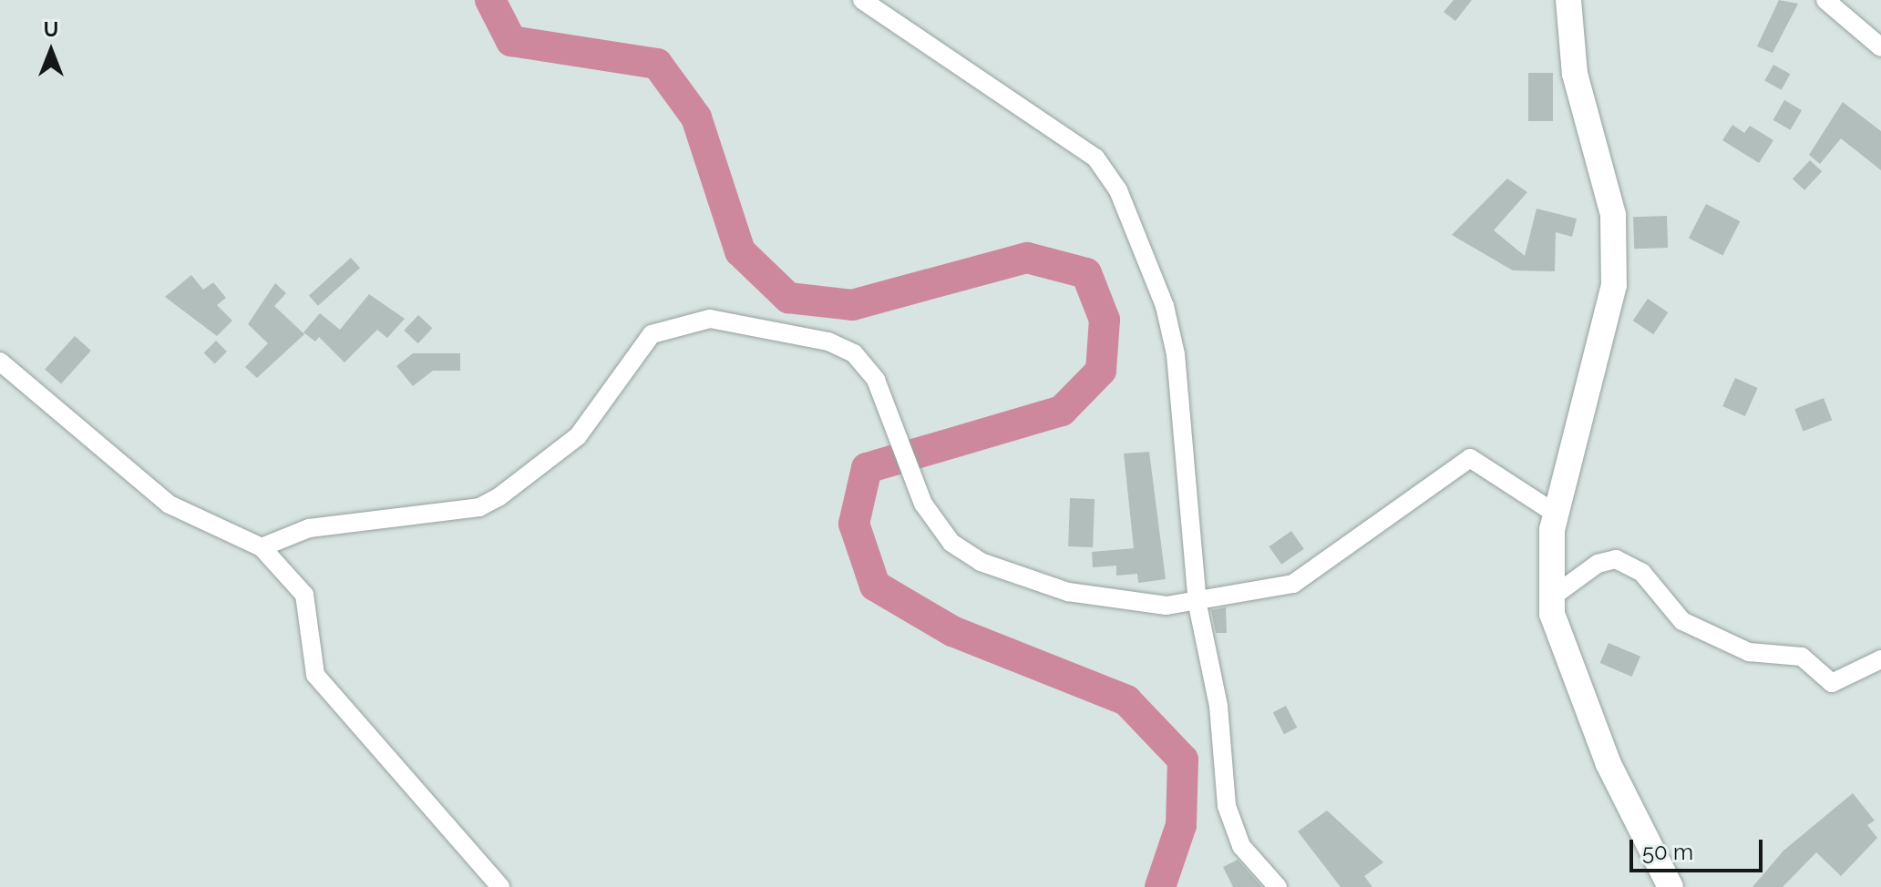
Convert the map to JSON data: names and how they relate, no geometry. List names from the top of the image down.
{
  "scale_bar": "50 m",
  "north": "top"
}
